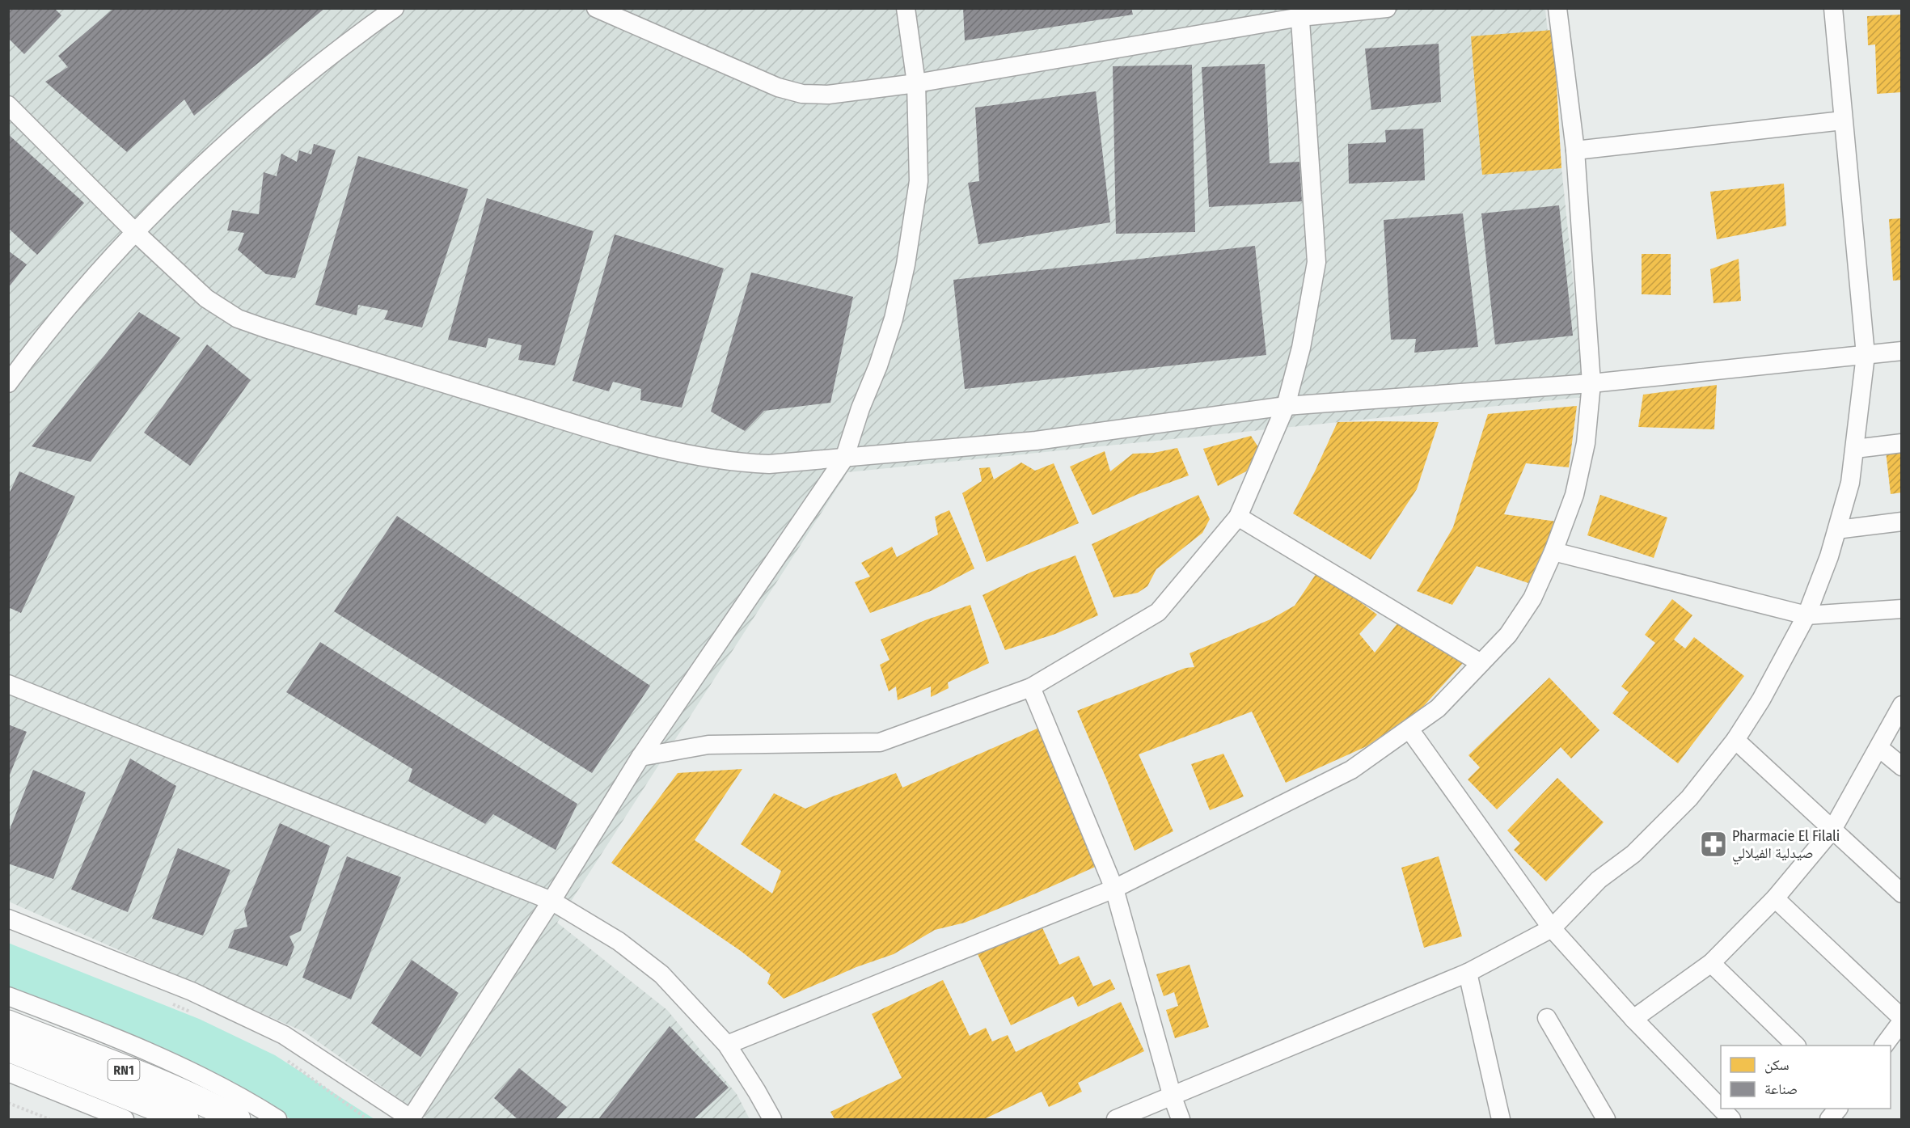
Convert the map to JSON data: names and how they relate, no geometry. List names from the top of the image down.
{
  "streets": {
    "highway": ["RN1"]
  },
  "places": {
    "pharmacy": ["Pharmacie El Filali صيدلية الفيلالي"]
  },
  "legend": ["سكن", "صناعة"]
}
